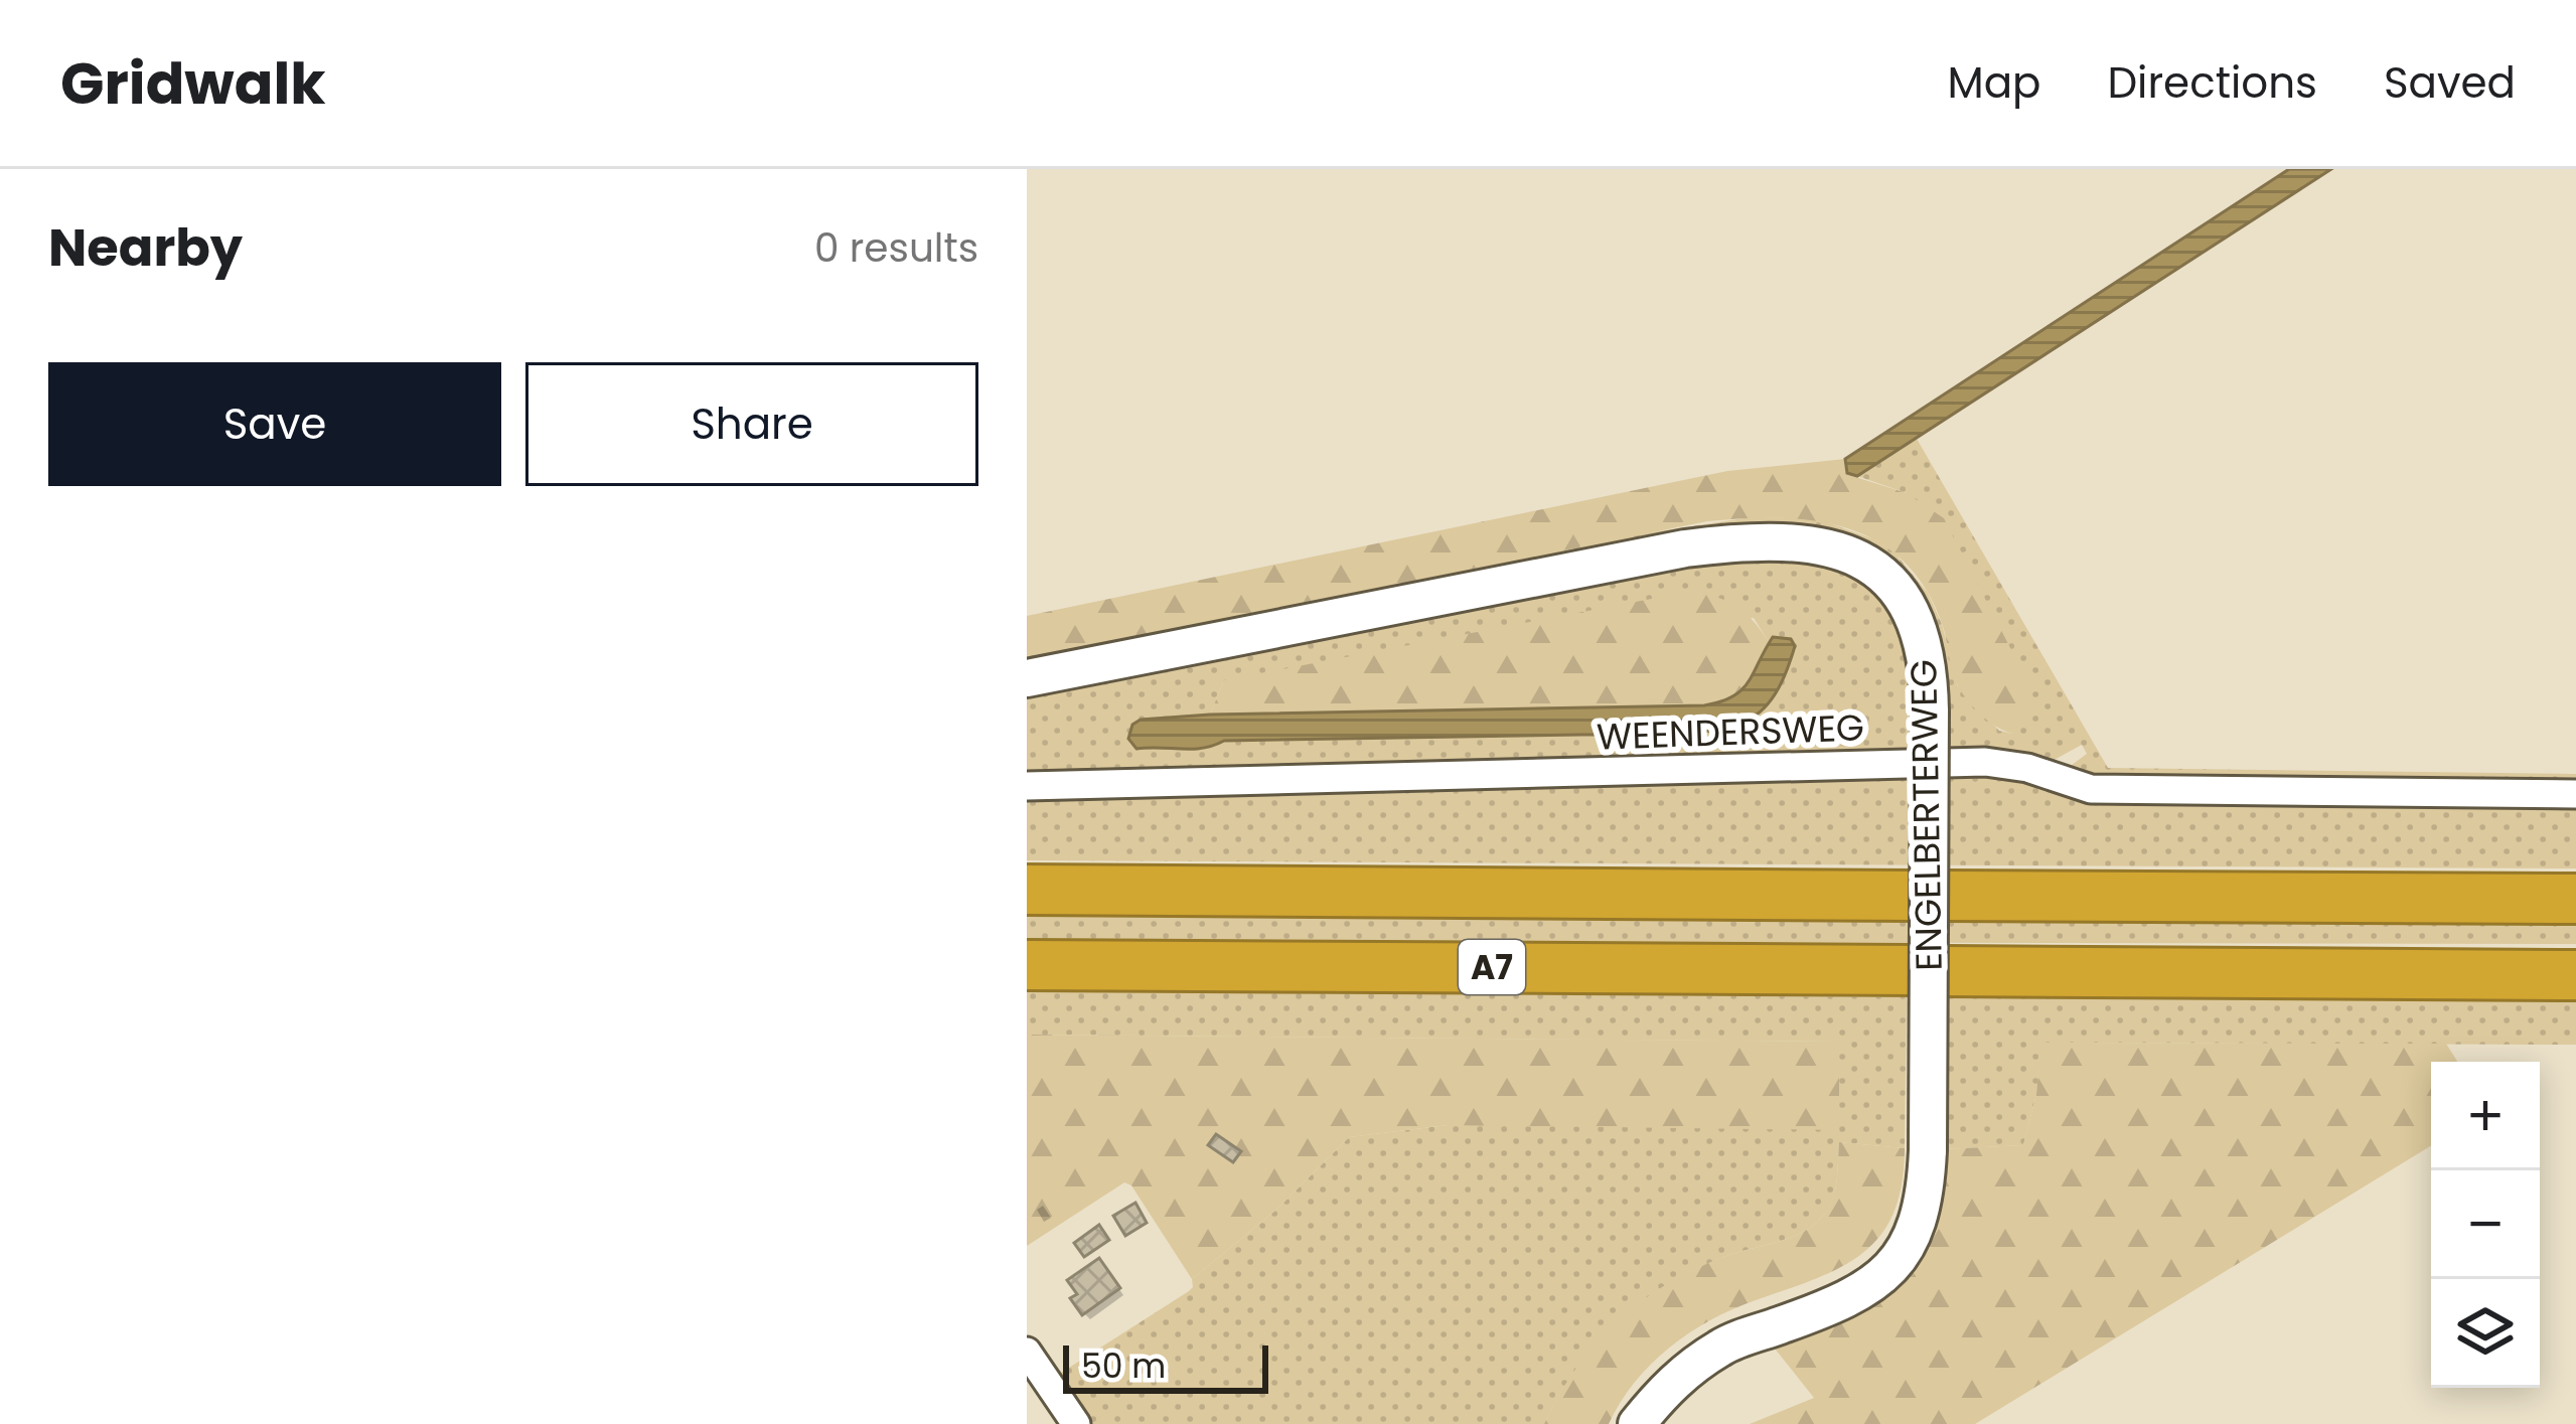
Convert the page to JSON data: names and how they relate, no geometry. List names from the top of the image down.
{
  "streets": {
    "highway": ["A7"],
    "street": ["WEENDERSWEG", "ENGELBERTERWEG"]
  },
  "scale_bar": "50 m",
  "page": {
    "header": "Gridwalk",
    "nav": ["Map", "Directions", "Saved"],
    "heading": ["Nearby", "0 results"],
    "buttons": ["Save", "Share"],
    "map_buttons": ["+", "−"],
    "scale": "50 m"
  }
}
